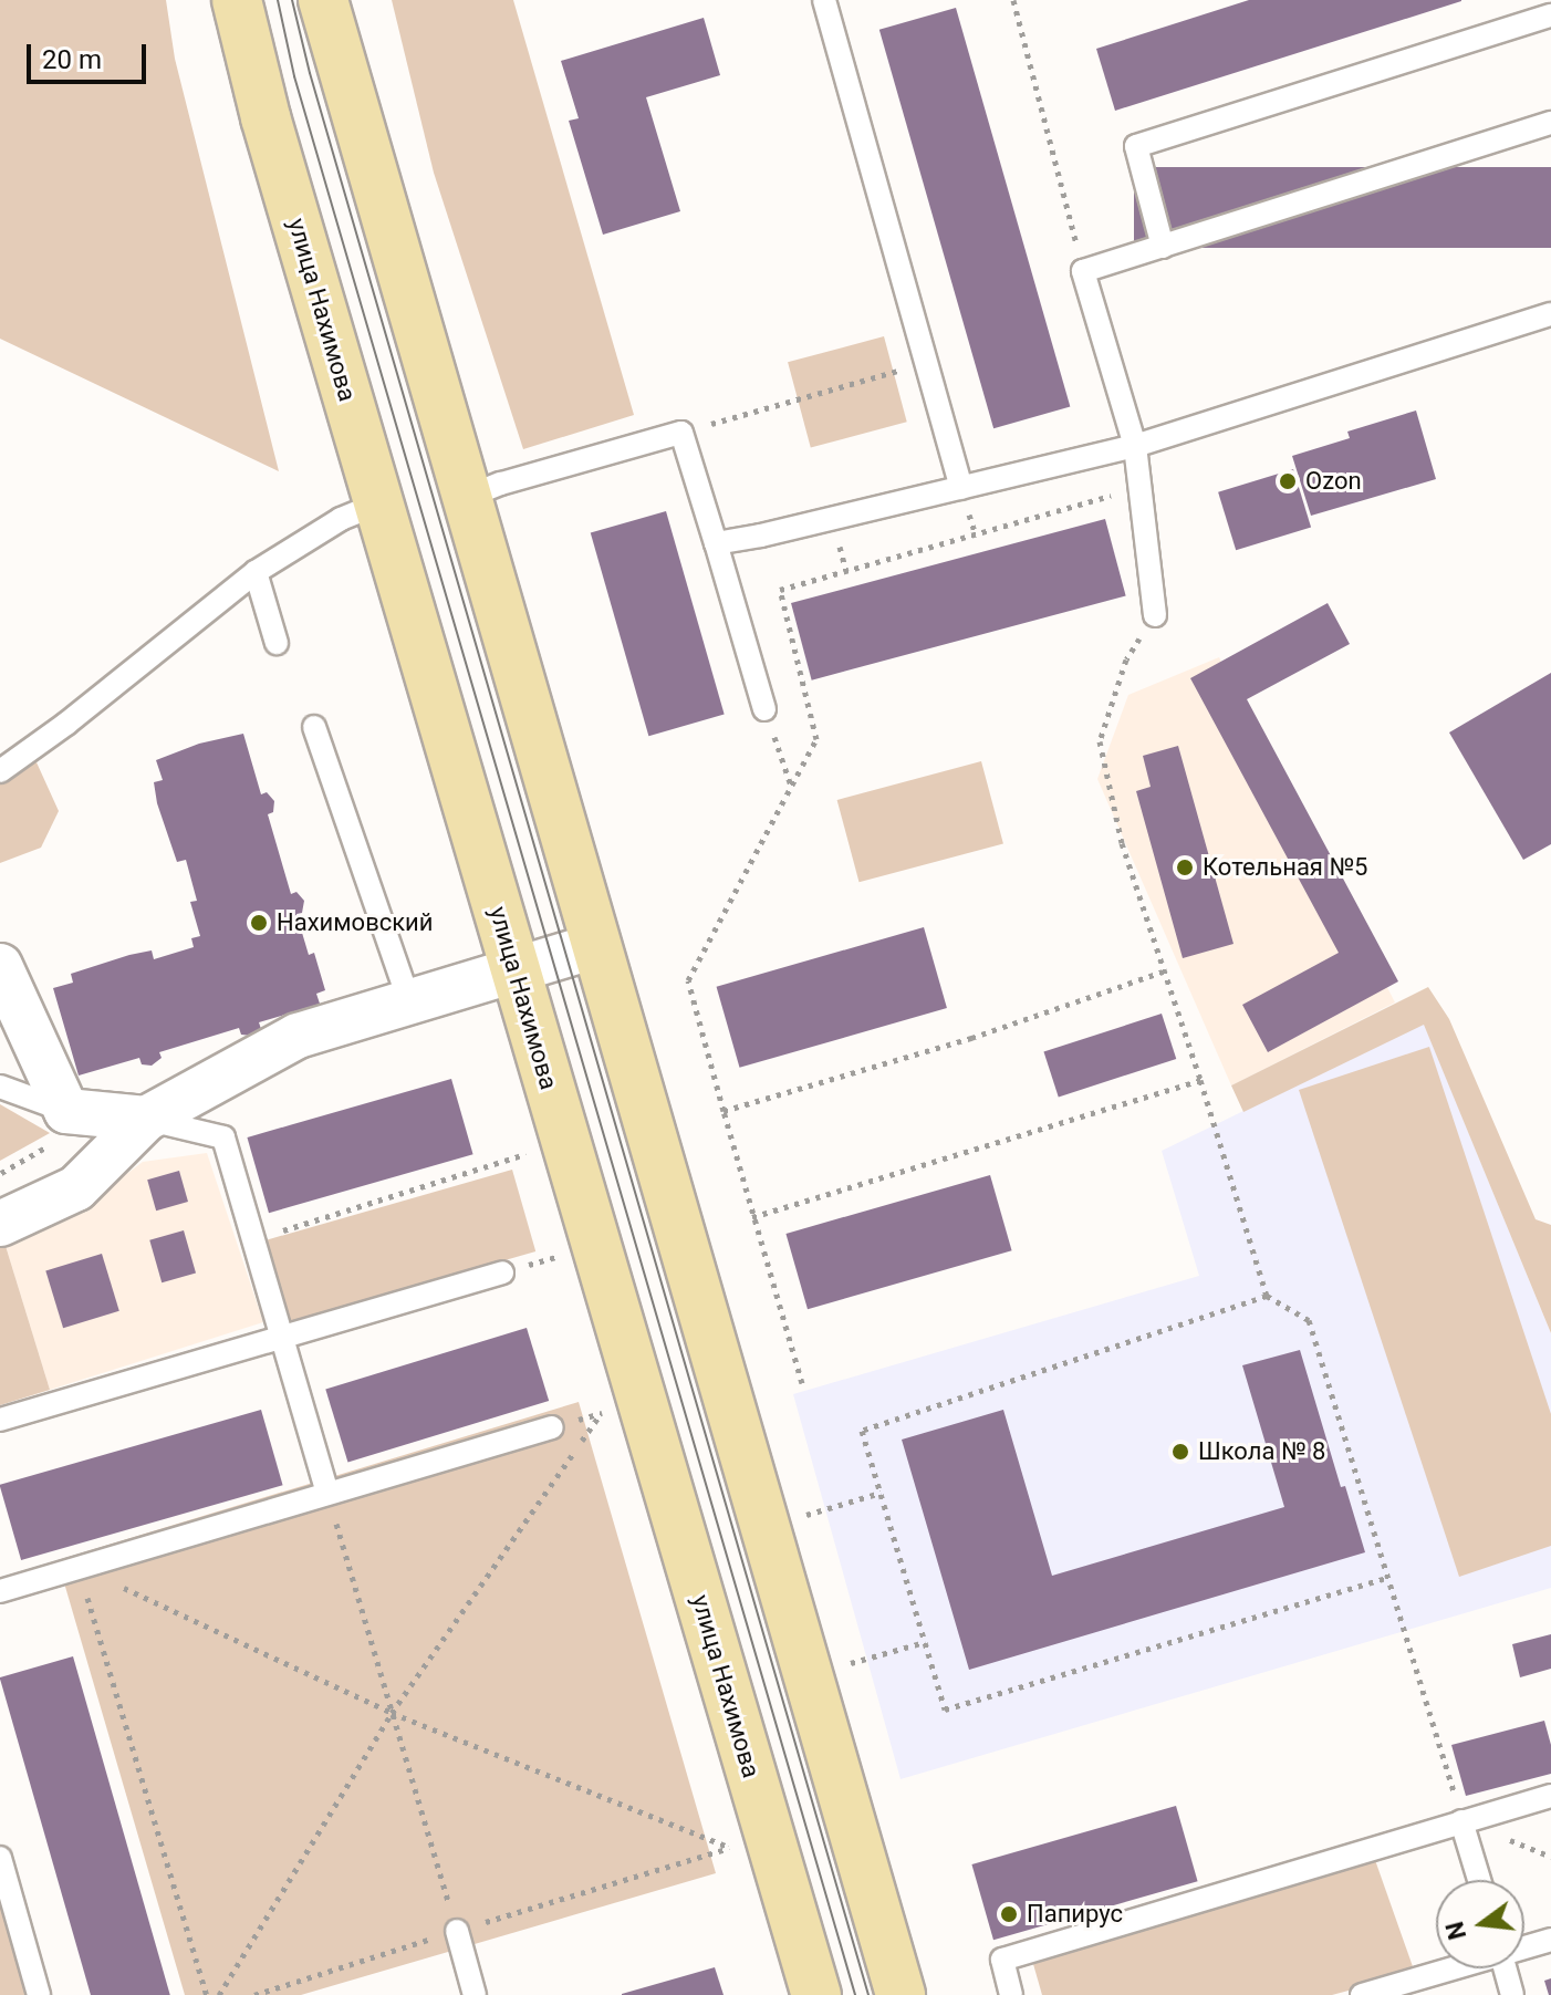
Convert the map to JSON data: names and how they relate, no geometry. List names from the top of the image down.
{
  "streets": {
    "main road": ["улица Нахимова"]
  },
  "places": [
    "Ozon",
    "Котельная №5",
    "Нахимовский",
    "Школа № 8",
    "Папирус"
  ],
  "scale_bar": "20 m",
  "north": "left"
}
